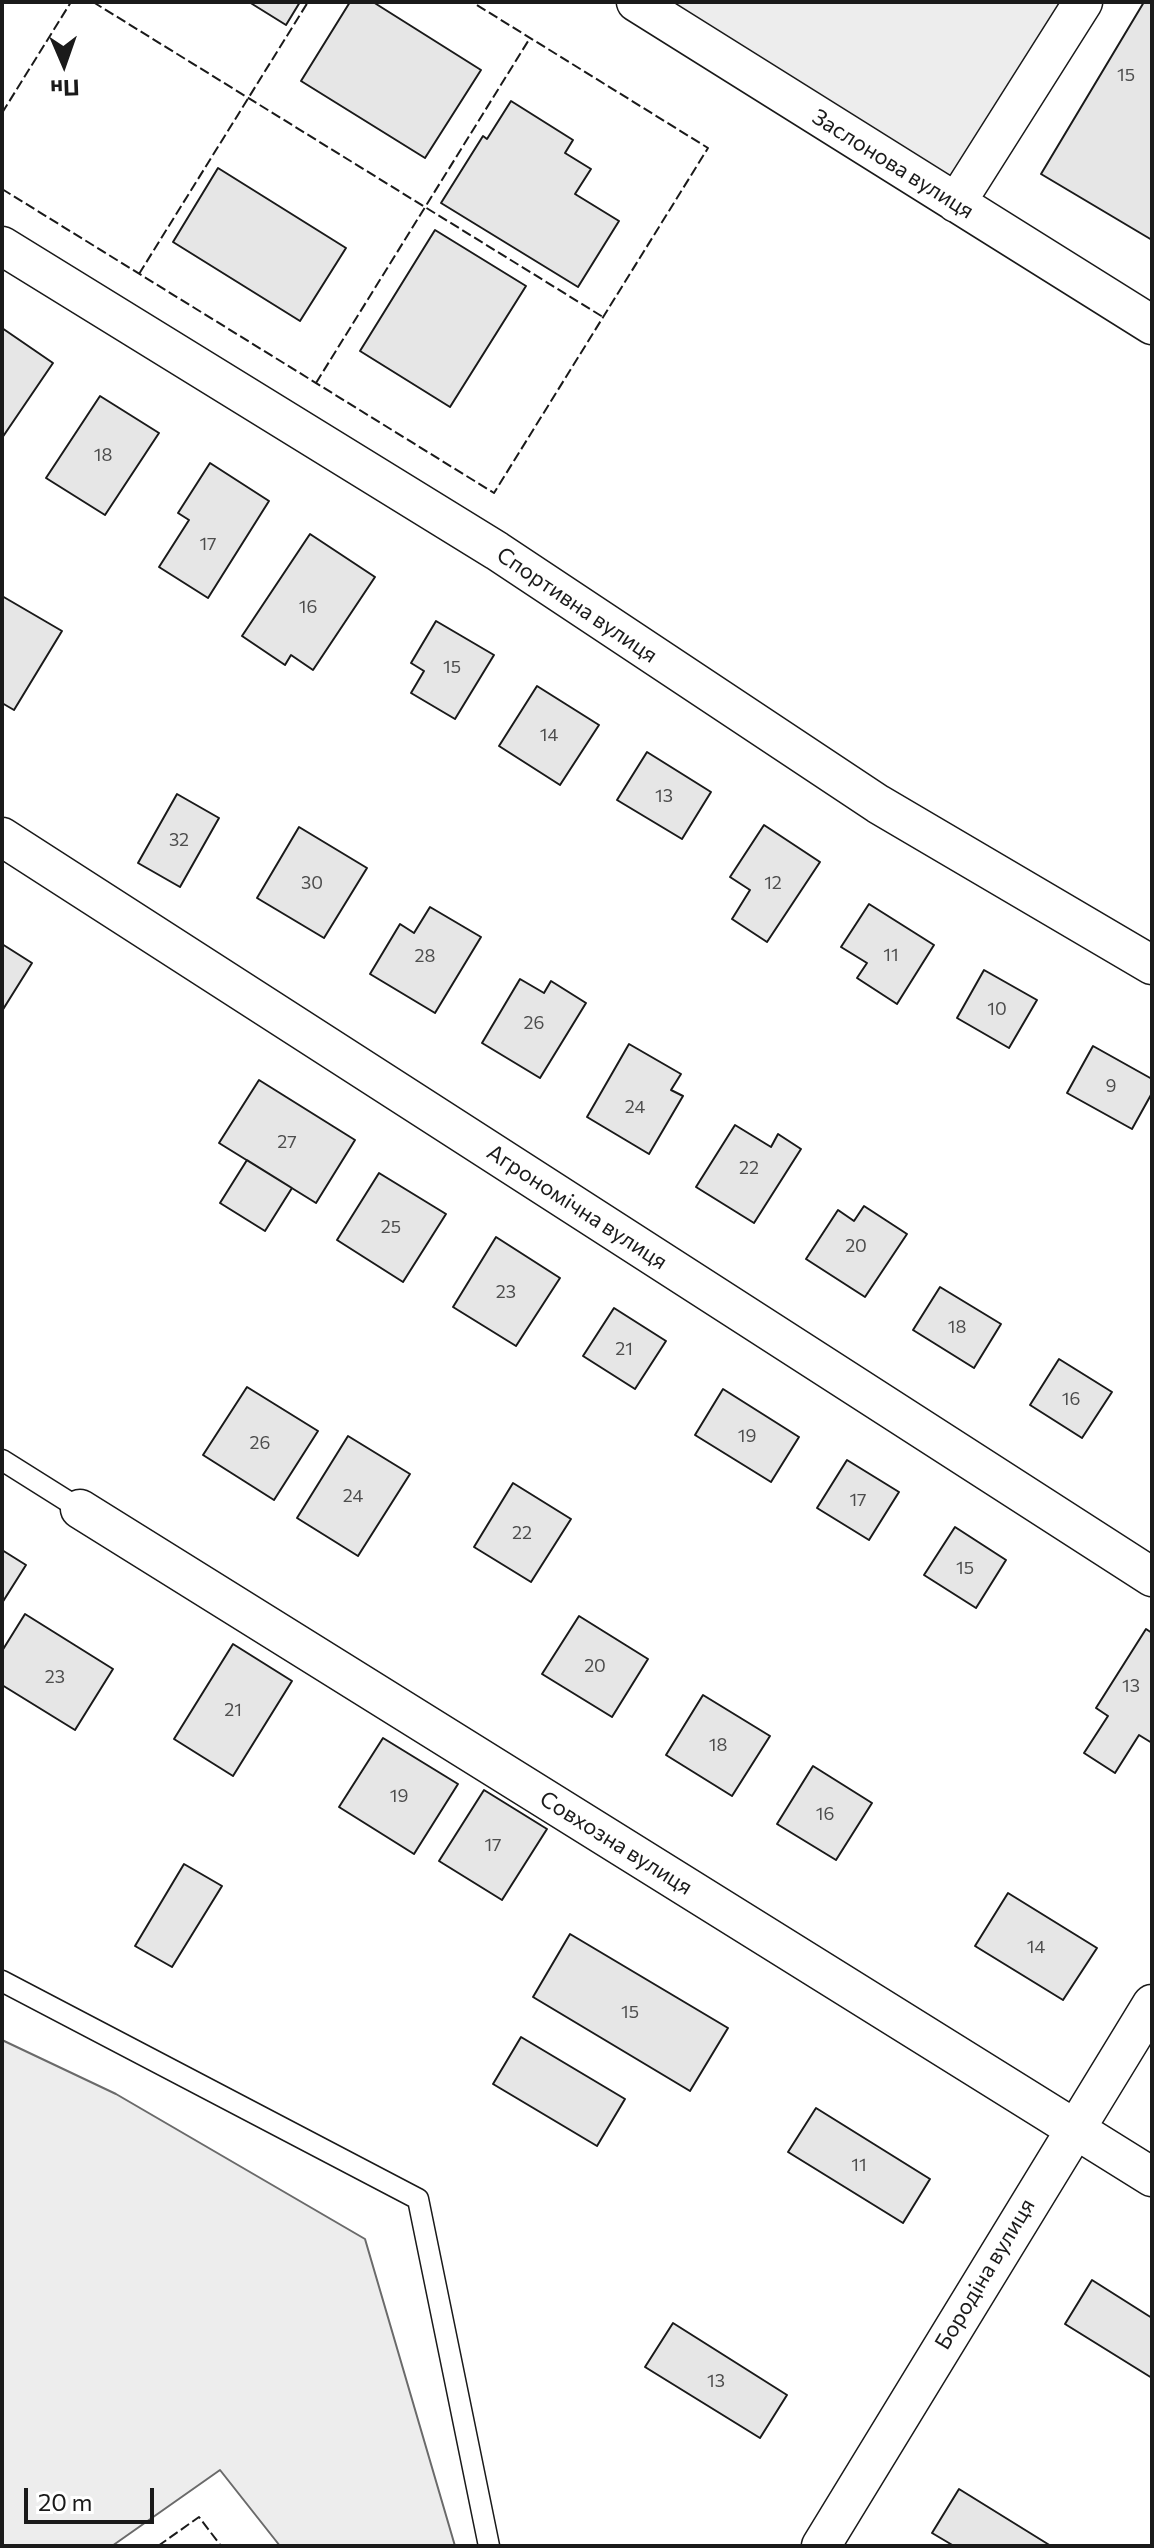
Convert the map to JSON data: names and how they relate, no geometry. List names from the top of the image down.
{
  "streets": {
    "street": [
      "Заслонова вулиця",
      "Спортивна вулиця",
      "Агрономічна вулиця",
      "Совхозна вулиця",
      "Бородіна вулиця"
    ]
  },
  "crossings": [
    ["Совхозна вулиця", "Бородіна вулиця"]
  ],
  "house_numbers": [
    "15",
    "18",
    "17",
    "16",
    "15",
    "14",
    "13",
    "32",
    "30",
    "12",
    "11",
    "28",
    "10",
    "26",
    "9",
    "24",
    "27",
    "22",
    "25",
    "20",
    "23",
    "18",
    "21",
    "16",
    "19",
    "26",
    "24",
    "17",
    "22",
    "15",
    "20",
    "23",
    "13",
    "21",
    "18",
    "19",
    "16",
    "17",
    "14",
    "15",
    "11",
    "13"
  ],
  "scale_bar": "20 m",
  "north": "bottom"
}
